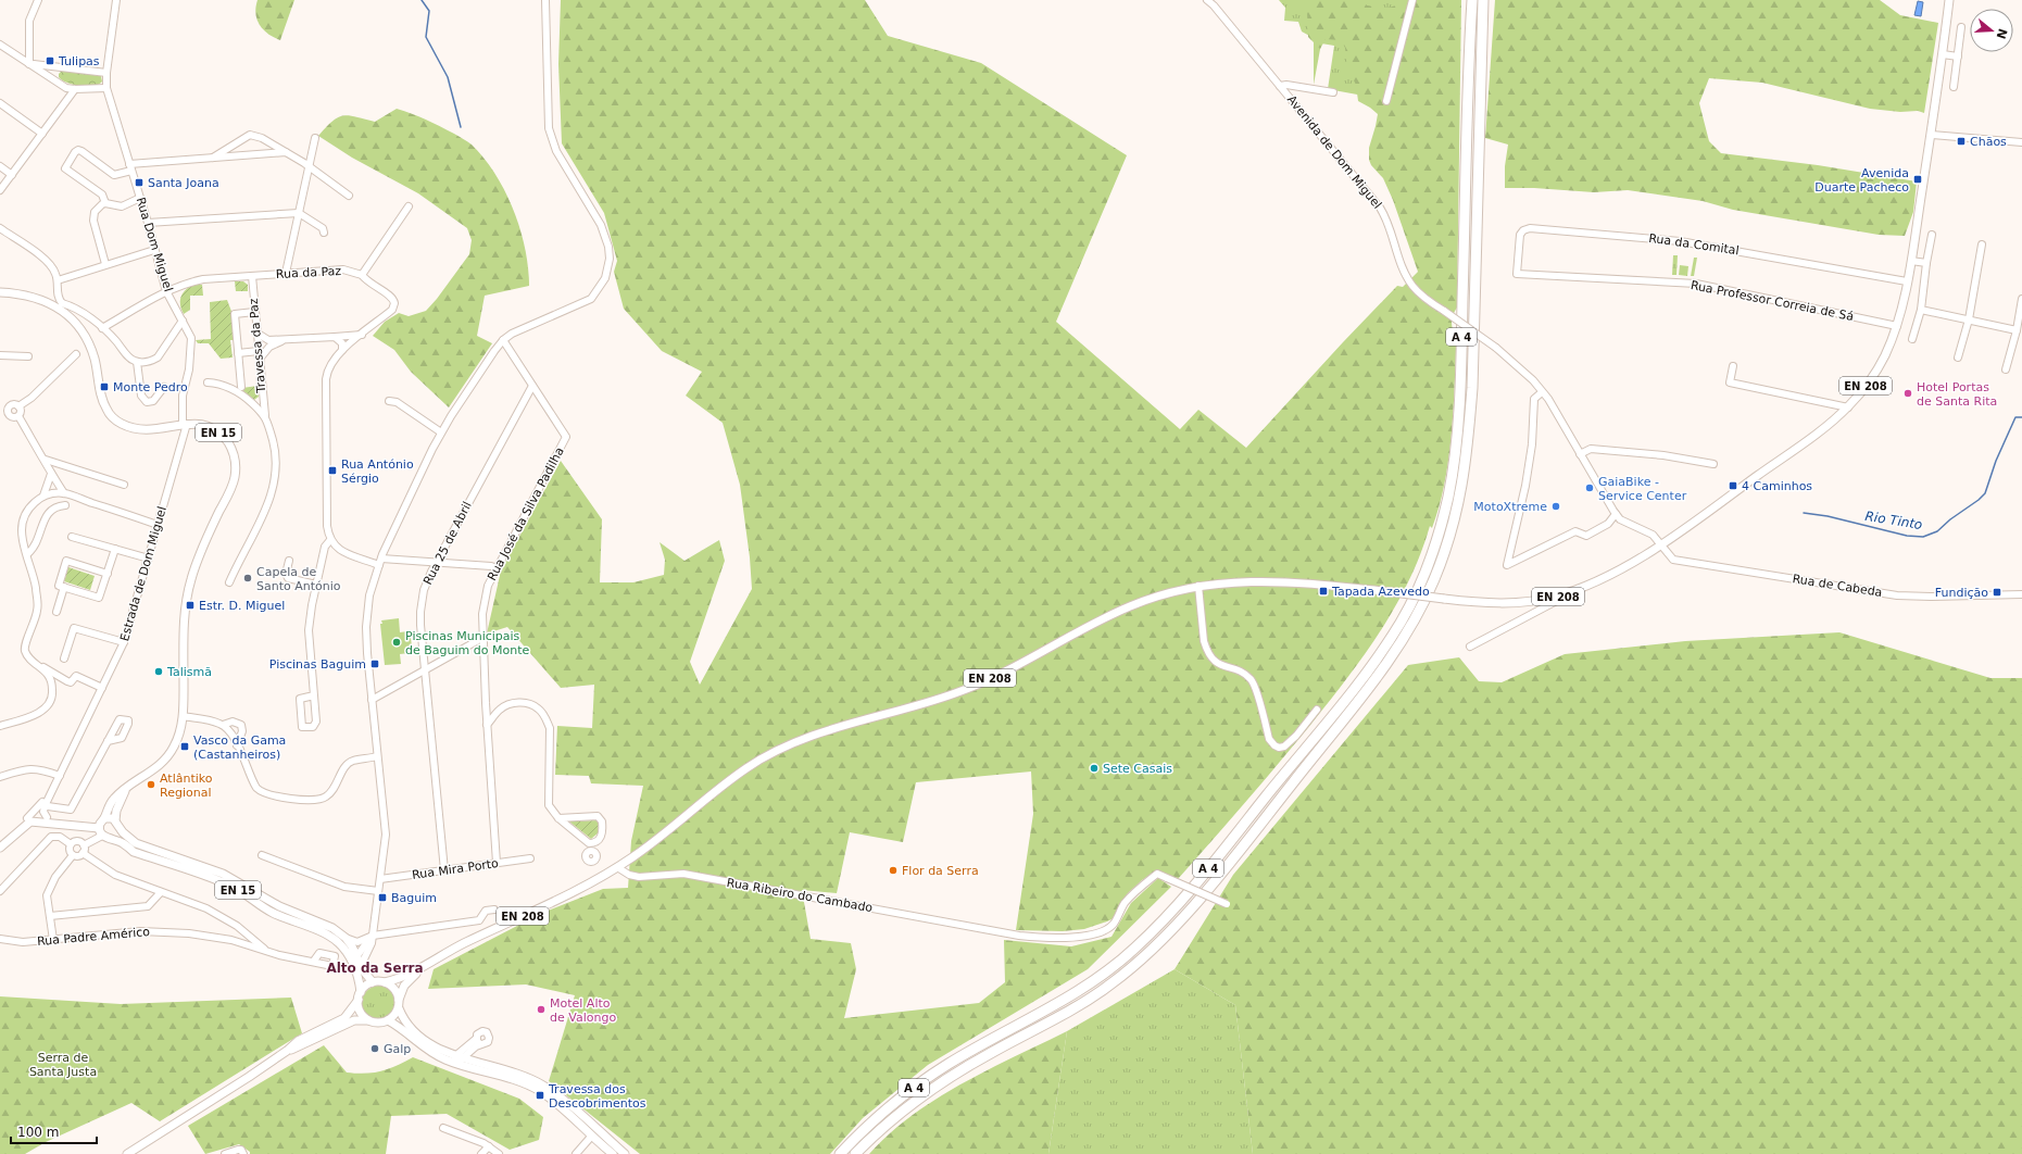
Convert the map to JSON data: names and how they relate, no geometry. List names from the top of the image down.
{
  "streets": {
    "highway": ["A 4"],
    "main road": ["EN 208", "EN 15", "Estrada de Dom Miguel"],
    "street": [
      "Avenida de Dom Miguel",
      "Rua Dom Miguel",
      "Rua da Comital",
      "Rua da Paz",
      "Rua Professor Correia de Sá",
      "Travessa da Paz",
      "Rua José da Silva Padilha",
      "Rua 25 de Abril",
      "Rua de Cabeda",
      "Rua Mira Porto",
      "Rua Ribeiro do Cambado",
      "Rua Padre Américo"
    ]
  },
  "crossings": [
    ["Avenida de Dom Miguel", "Rua de Cabeda"],
    ["Rua Dom Miguel", "Rua da Paz"],
    ["Rua Dom Miguel", "EN 15"],
    ["Rua Dom Miguel", "Estrada de Dom Miguel"],
    ["Rua da Comital", "Rua Professor Correia de Sá"],
    ["Rua da Comital", "EN 208"],
    ["Rua da Paz", "Travessa da Paz"],
    ["Rua Professor Correia de Sá", "EN 208"],
    ["EN 208", "EN 15"],
    ["EN 208", "Rua de Cabeda"],
    ["EN 208", "Rua Ribeiro do Cambado"],
    ["EN 15", "Estrada de Dom Miguel"],
    ["Rua José da Silva Padilha", "Rua 25 de Abril"],
    ["Rua José da Silva Padilha", "Rua Mira Porto"],
    ["Rua 25 de Abril", "Rua Mira Porto"]
  ],
  "districts": ["Alto da Serra"],
  "water": ["Rio Tinto"],
  "parks": ["Serra de Santa Justa"],
  "places": {
    "transit": [
      "Tulipas",
      "Chãos",
      "Avenida Duarte Pacheco",
      "Santa Joana",
      "Monte Pedro",
      "Rua António Sérgio",
      "4 Caminhos",
      "Tapada Azevedo",
      "Fundição",
      "Estr. D. Miguel",
      "Piscinas Baguim",
      "Vasco da Gama (Castanheiros)",
      "Baguim",
      "Travessa dos Descobrimentos"
    ],
    "other": [
      "Hotel Portas de Santa Rita",
      "GaiaBike - Service Center",
      "MotoXtreme",
      "Capela de Santo António",
      "Piscinas Municipais de Baguim do Monte",
      "Talismã",
      "Sete Casais",
      "Atlântiko Regional",
      "Flor da Serra",
      "Motel Alto de Valongo",
      "Galp"
    ]
  },
  "scale_bar": "100 m",
  "north": "right"
}
